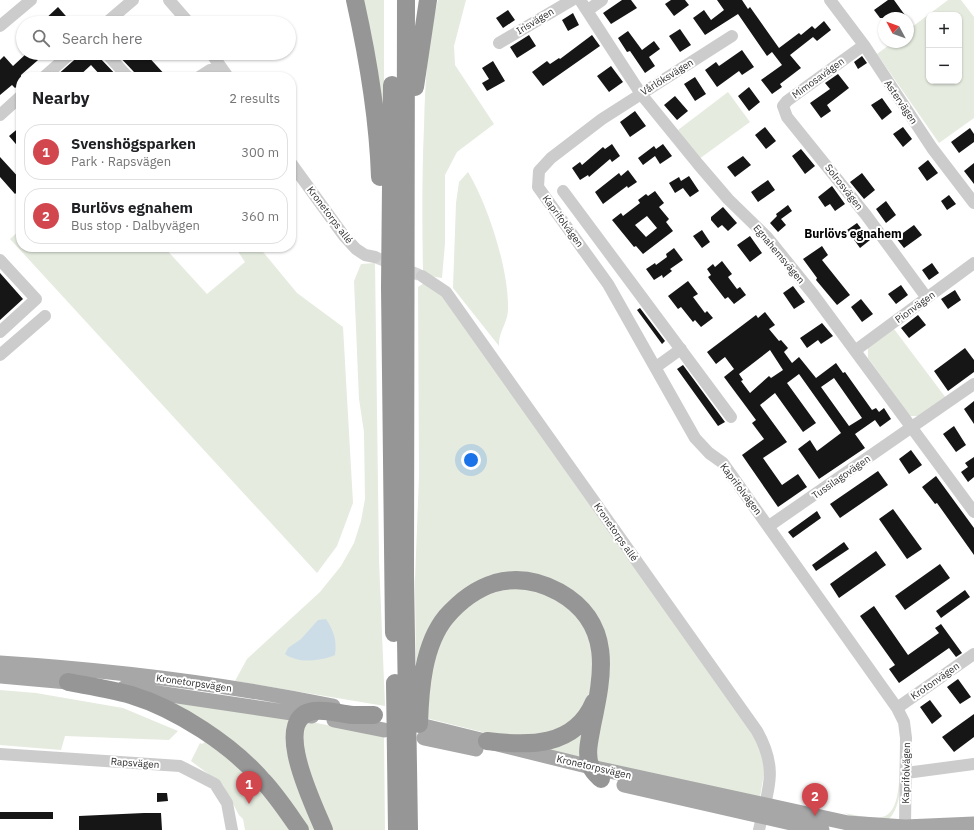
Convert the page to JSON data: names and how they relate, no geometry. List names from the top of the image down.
{
  "streets": {
    "main road": ["Kronetorpsvägen"],
    "street": [
      "Irisvägen",
      "Vårlöksvägen",
      "Mimosavägen",
      "Astervägen",
      "Solrosvägen",
      "Kronetorps allé",
      "Kaprifolvägen",
      "Egnahemsvägen",
      "Pionvägen",
      "Tussilagovägen",
      "Krotonvägen",
      "Rapsvägen"
    ]
  },
  "crossings": [
    ["Vårlöksvägen", "Kaprifolvägen"],
    ["Vårlöksvägen", "Egnahemsvägen"],
    ["Mimosavägen", "Astervägen"],
    ["Mimosavägen", "Solrosvägen"],
    ["Solrosvägen", "Pionvägen"],
    ["Kronetorps allé", "Kronetorpsvägen"],
    ["Kaprifolvägen", "Tussilagovägen"],
    ["Kaprifolvägen", "Krotonvägen"],
    ["Egnahemsvägen", "Pionvägen"],
    ["Egnahemsvägen", "Tussilagovägen"]
  ],
  "districts": ["Burlövs egnahem"],
  "north": "top left",
  "page": {
    "map_buttons": ["+", "−"],
    "search": "Search here",
    "heading": ["Nearby", "2 results"],
    "list": [
      {
        "mark": "1",
        "name": "Svenshögsparken",
        "note": "Park · Rapsvägen",
        "value": "300 m"
      },
      {
        "mark": "2",
        "name": "Burlövs egnahem",
        "note": "Bus stop · Dalbyvägen",
        "value": "360 m"
      }
    ],
    "pins": ["1", "2"]
  }
}
